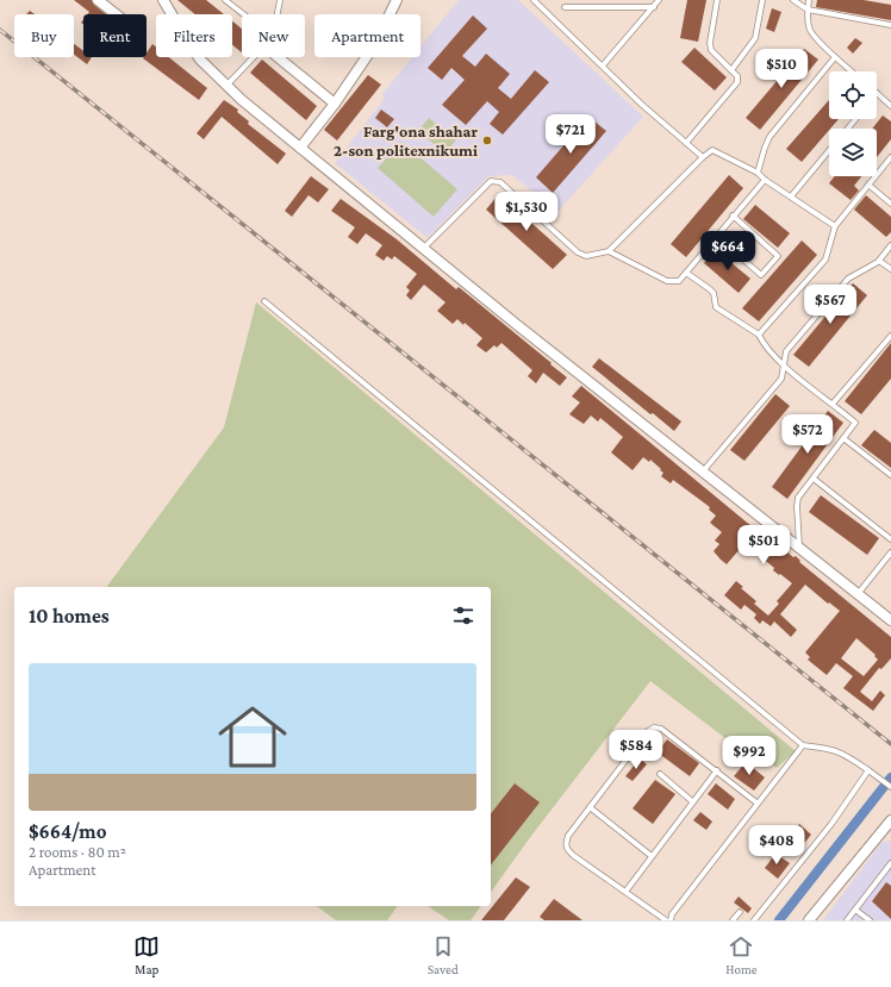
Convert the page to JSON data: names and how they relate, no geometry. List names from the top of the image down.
{
  "places": ["Farg'ona shahar 2-son politexnikumi"],
  "page": {
    "chip": [
      "Buy",
      "Rent",
      "Filters",
      "New",
      "Apartment"
    ],
    "price": [
      "$510",
      "$721",
      "$1,530",
      "$664",
      "$567",
      "$572",
      "$501",
      "$584",
      "$992",
      "$408"
    ],
    "heading": "10 homes",
    "list": [
      {
        "name": "$664/mo",
        "note": "2 rooms · 80 m² · Apartment"
      }
    ],
    "tabs": ["Map", "Saved", "Home"]
  }
}
